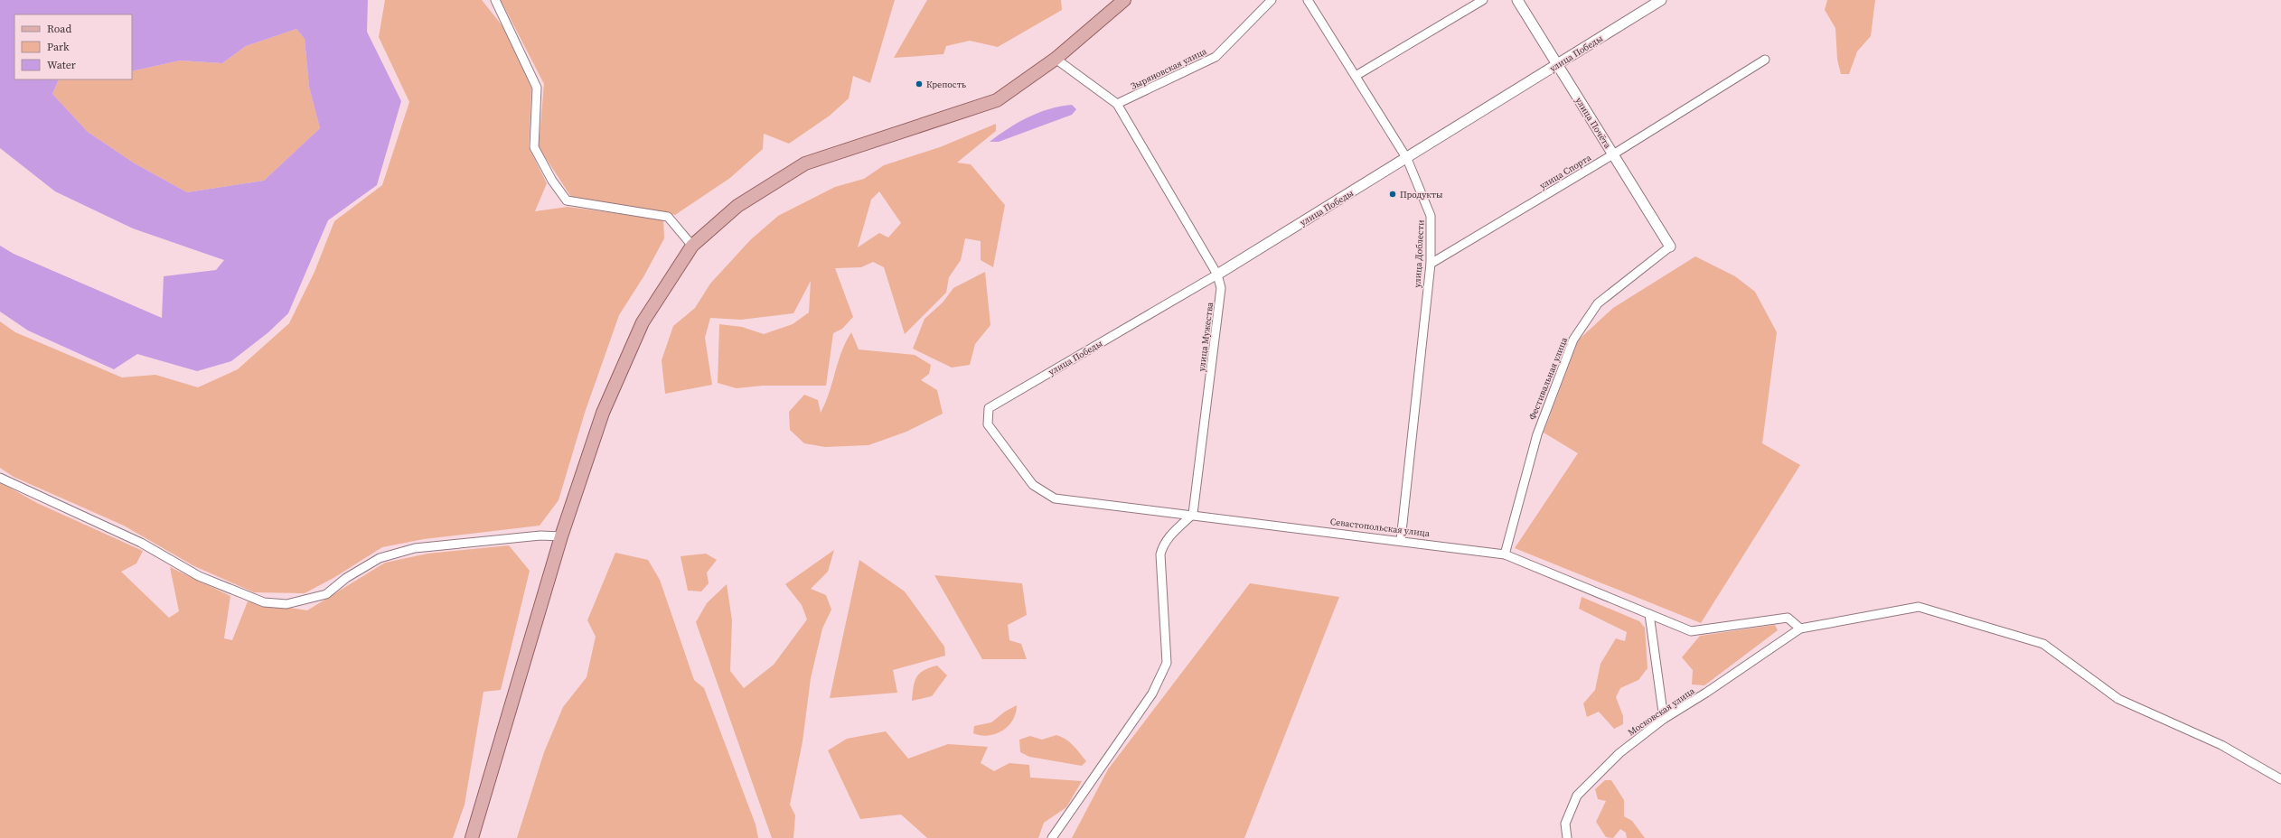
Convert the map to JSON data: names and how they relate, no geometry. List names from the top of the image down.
{
  "streets": {
    "street": [
      "улица Победы",
      "Зыряновская улица",
      "улица Почёта",
      "улица Спорта",
      "улица Доблести",
      "улица Мужества",
      "Фестивальная улица",
      "Севастопольская улица",
      "Московская улица"
    ]
  },
  "crossings": [
    ["улица Победы", "улица Почёта"],
    ["улица Победы", "улица Доблести"],
    ["улица Победы", "улица Мужества"],
    ["улица Победы", "Севастопольская улица"],
    ["Зыряновская улица", "улица Мужества"],
    ["улица Почёта", "улица Спорта"],
    ["улица Почёта", "Фестивальная улица"],
    ["улица Спорта", "улица Доблести"],
    ["улица Доблести", "Севастопольская улица"],
    ["улица Мужества", "Севастопольская улица"],
    ["Фестивальная улица", "Севастопольская улица"],
    ["Севастопольская улица", "Московская улица"]
  ],
  "places": ["Крепость", "Продукты"],
  "legend": ["Road", "Park", "Water"]
}
